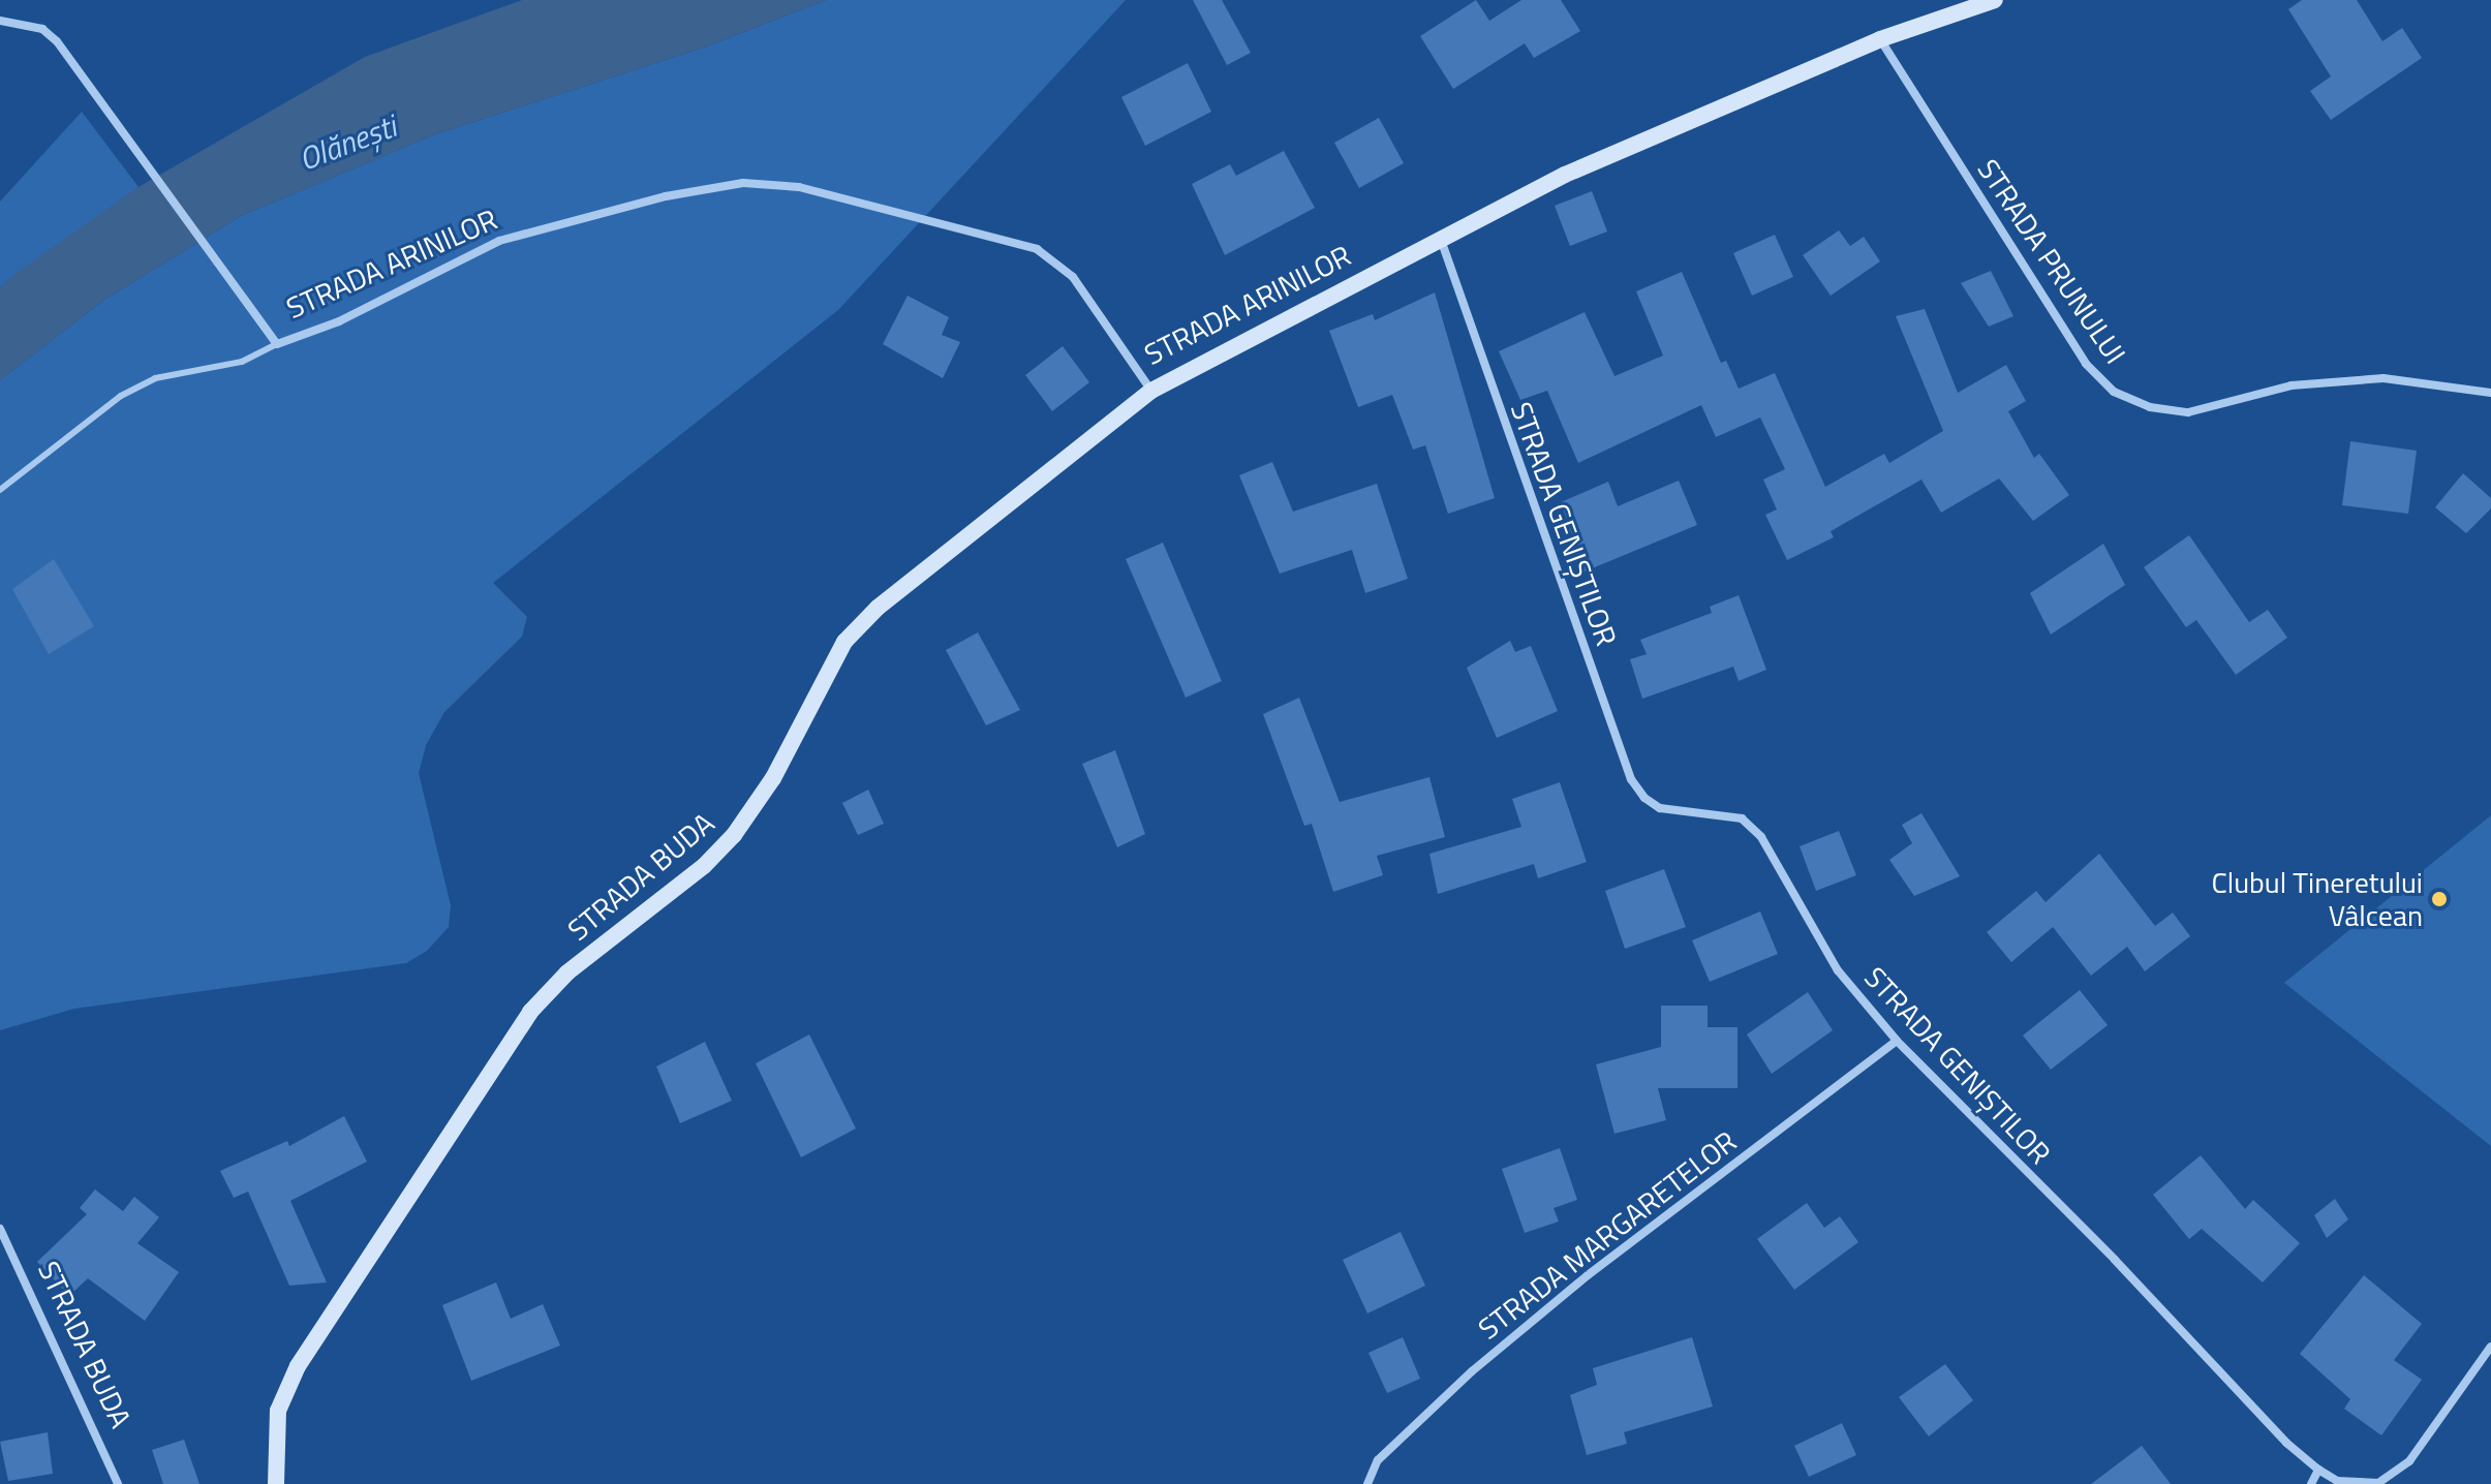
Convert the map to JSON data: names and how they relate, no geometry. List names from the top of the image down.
{
  "streets": {
    "street": [
      "STRADA PRUNULUI",
      "STRADA ARINILOR",
      "STRADA GENIȘTILOR",
      "STRADA BUDA",
      "STRADA MARGARETELOR"
    ]
  },
  "crossings": [
    ["STRADA PRUNULUI", "STRADA ARINILOR"],
    ["STRADA ARINILOR", "STRADA GENIȘTILOR"],
    ["STRADA ARINILOR", "STRADA BUDA"],
    ["STRADA GENIȘTILOR", "STRADA MARGARETELOR"]
  ],
  "water": ["Olănești"],
  "places": ["Clubul Tineretului Vâlcean"]
}
